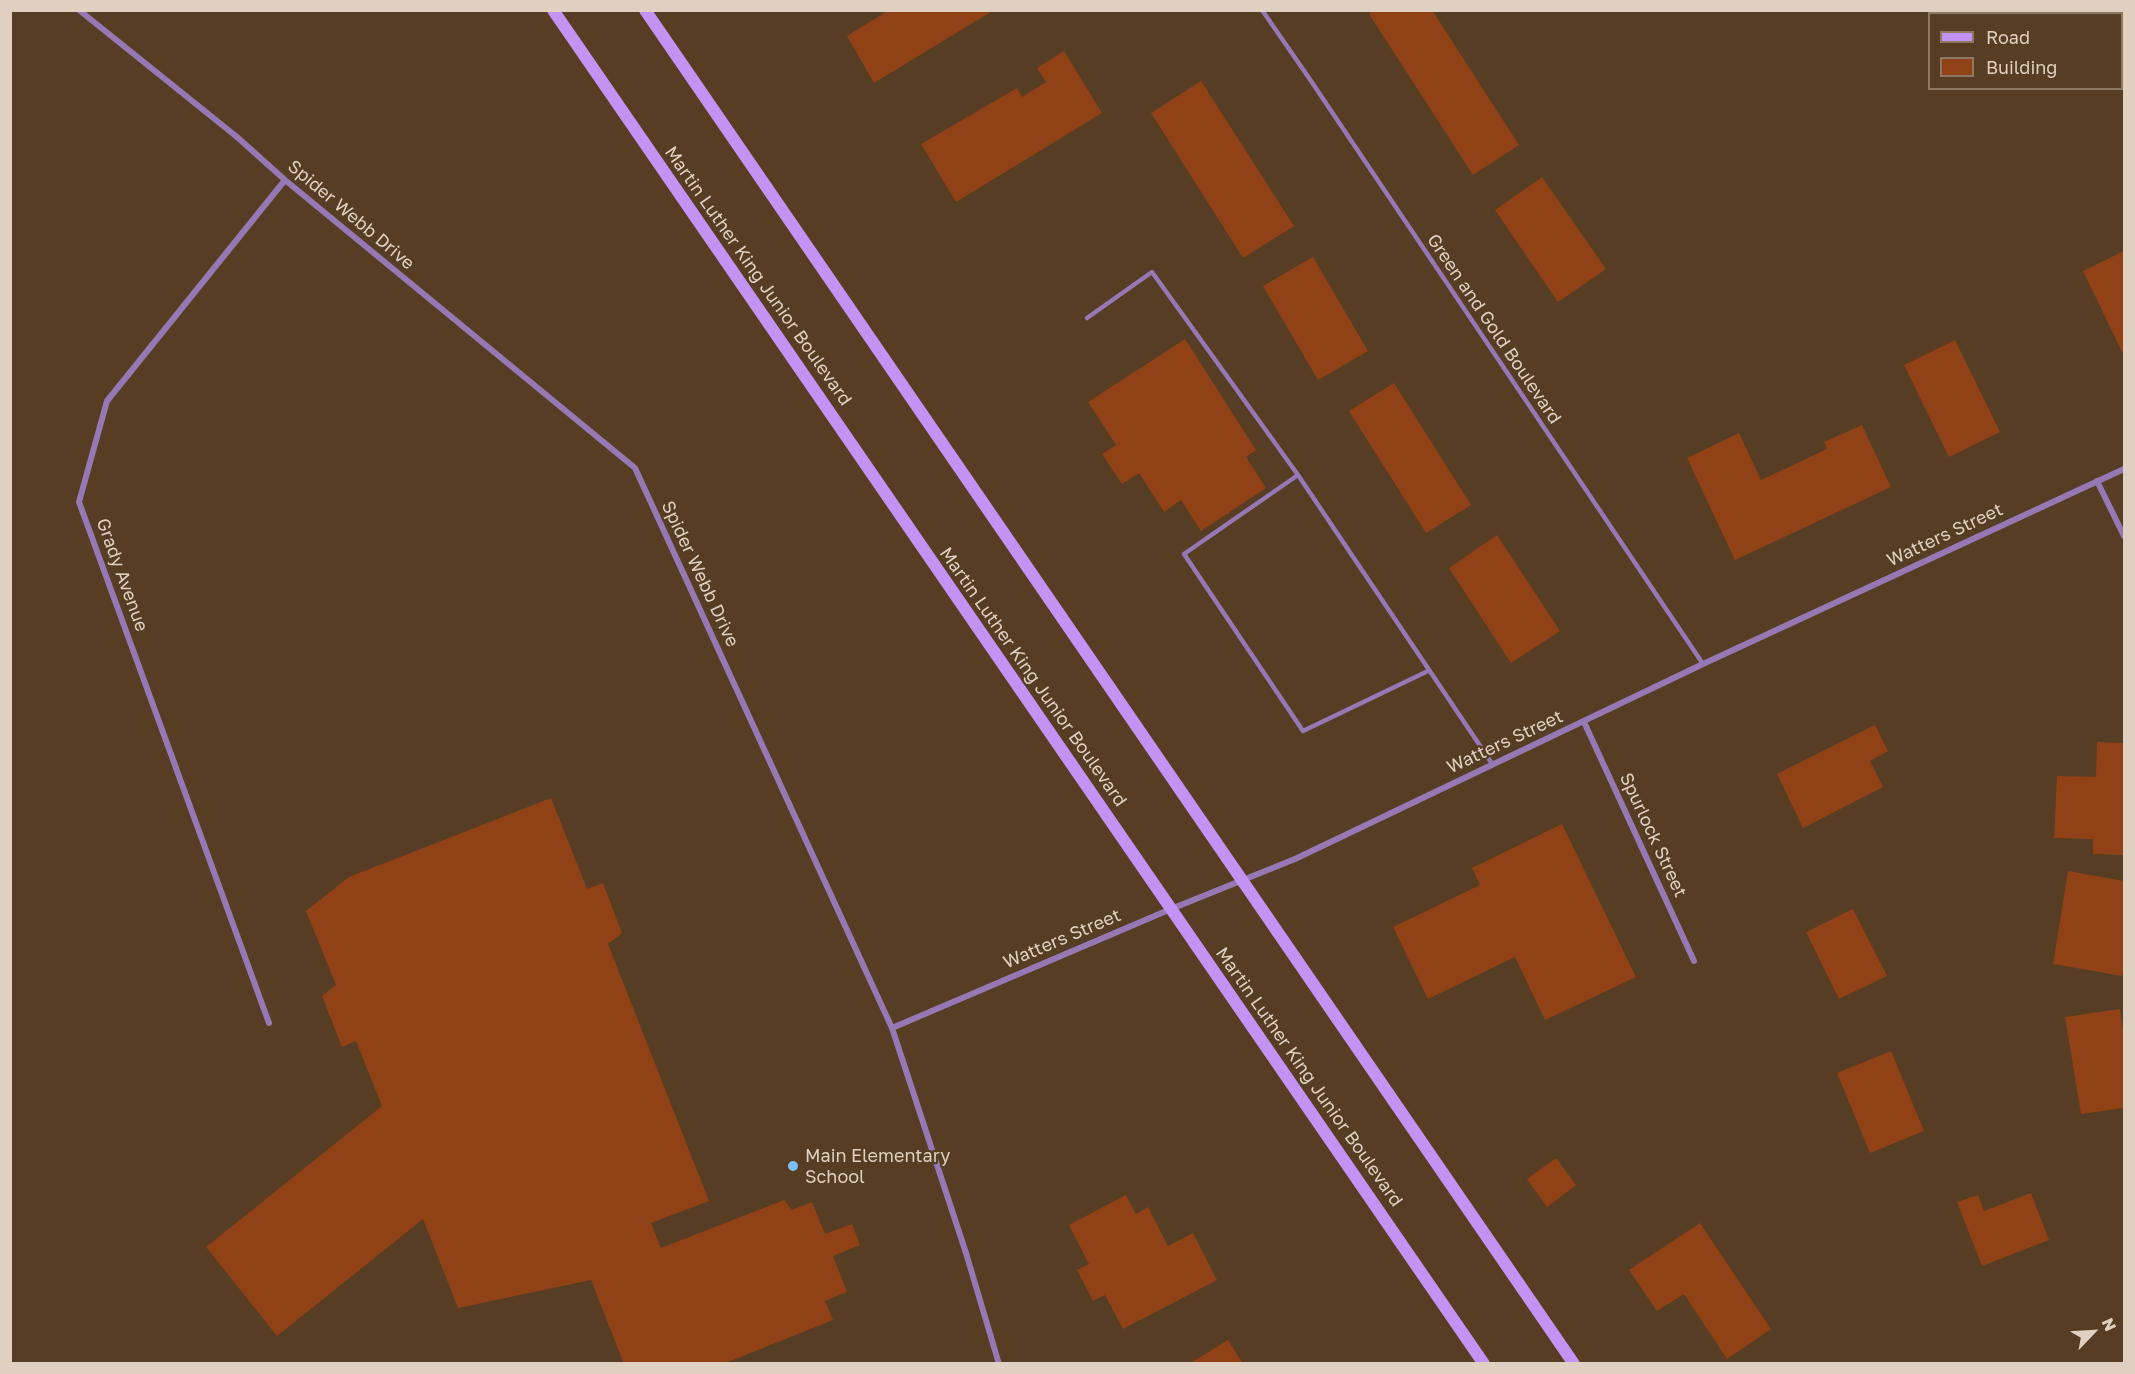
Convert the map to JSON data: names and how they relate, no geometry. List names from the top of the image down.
{
  "streets": {
    "main road": ["Martin Luther King Junior Boulevard"],
    "street": [
      "Spider Webb Drive",
      "Watters Street",
      "Grady Avenue",
      "Spurlock Street"
    ],
    "lane": ["Green and Gold Boulevard"]
  },
  "crossings": [
    ["Spider Webb Drive", "Watters Street"],
    ["Spider Webb Drive", "Grady Avenue"],
    ["Martin Luther King Junior Boulevard", "Watters Street"],
    ["Green and Gold Boulevard", "Watters Street"],
    ["Watters Street", "Spurlock Street"]
  ],
  "places": ["Main Elementary School"],
  "legend": ["Road", "Building"],
  "north": "top right"
}
